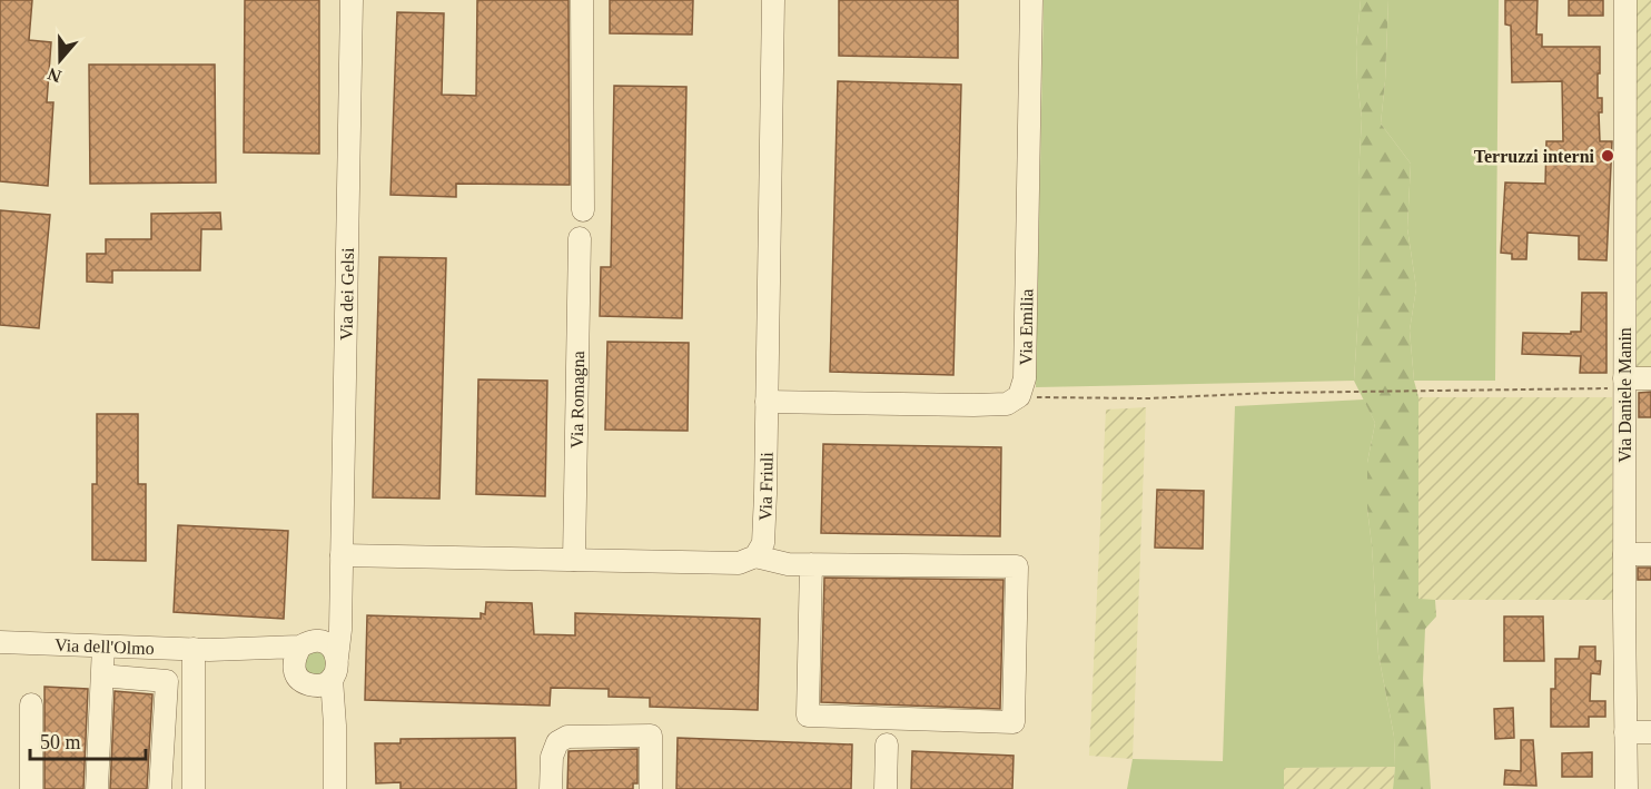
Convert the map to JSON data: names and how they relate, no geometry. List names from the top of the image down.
{
  "streets": {
    "street": [
      "Via dei Gelsi",
      "Via Emilia",
      "Via Daniele Manin",
      "Via Romagna",
      "Via Friuli",
      "Via dell'Olmo"
    ]
  },
  "crossings": [
    ["Via dei Gelsi", "Via dell'Olmo"]
  ],
  "places": ["Terruzzi interni"],
  "scale_bar": "50 m",
  "north": "bottom"
}
